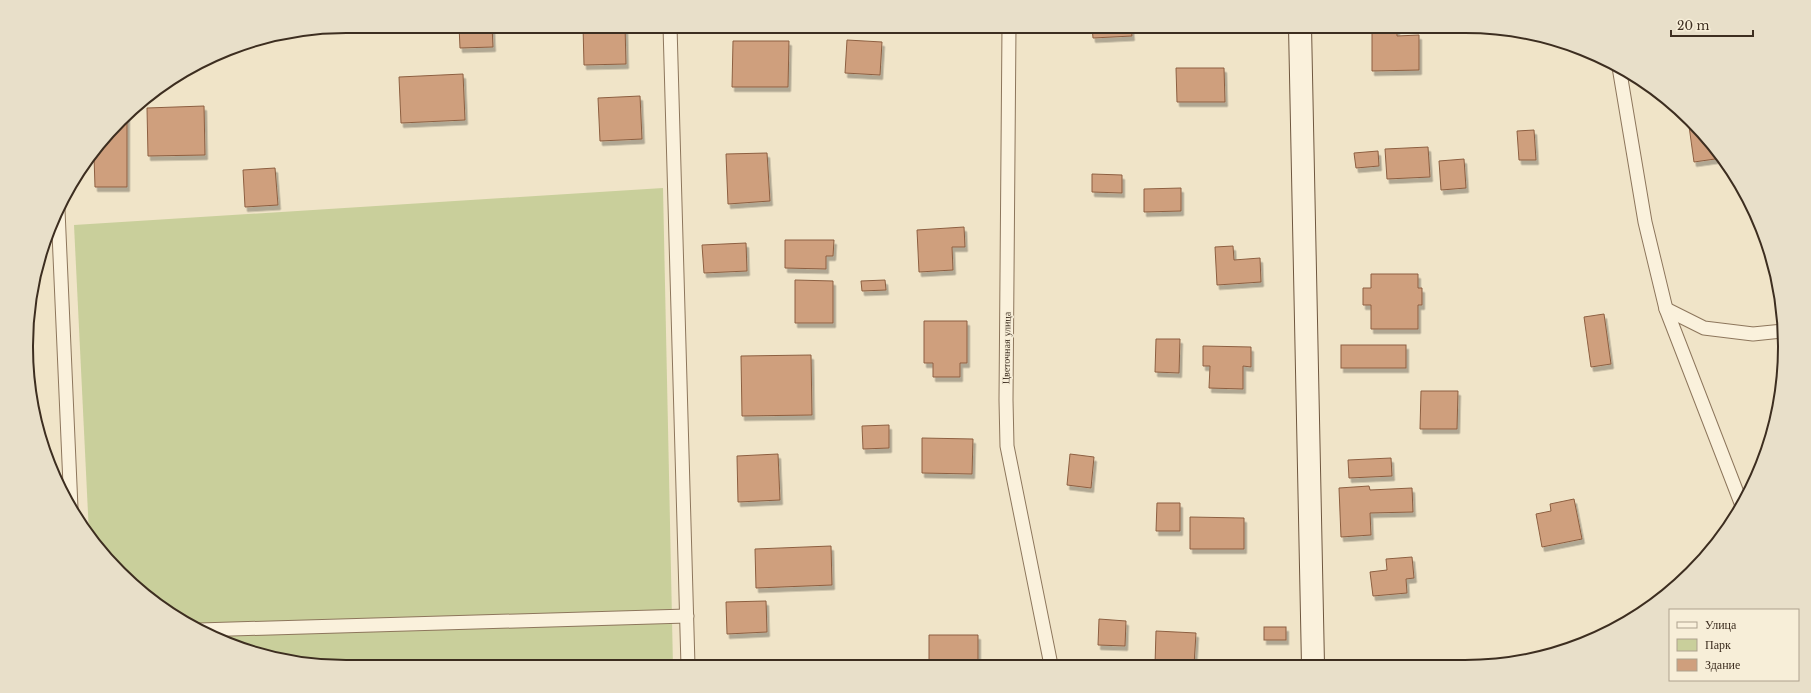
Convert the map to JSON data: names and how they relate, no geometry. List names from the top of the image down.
{
  "streets": {
    "lane": ["Цветочная улица"]
  },
  "legend": ["Улица", "Парк", "Здание"],
  "scale_bar": "20 m"
}
